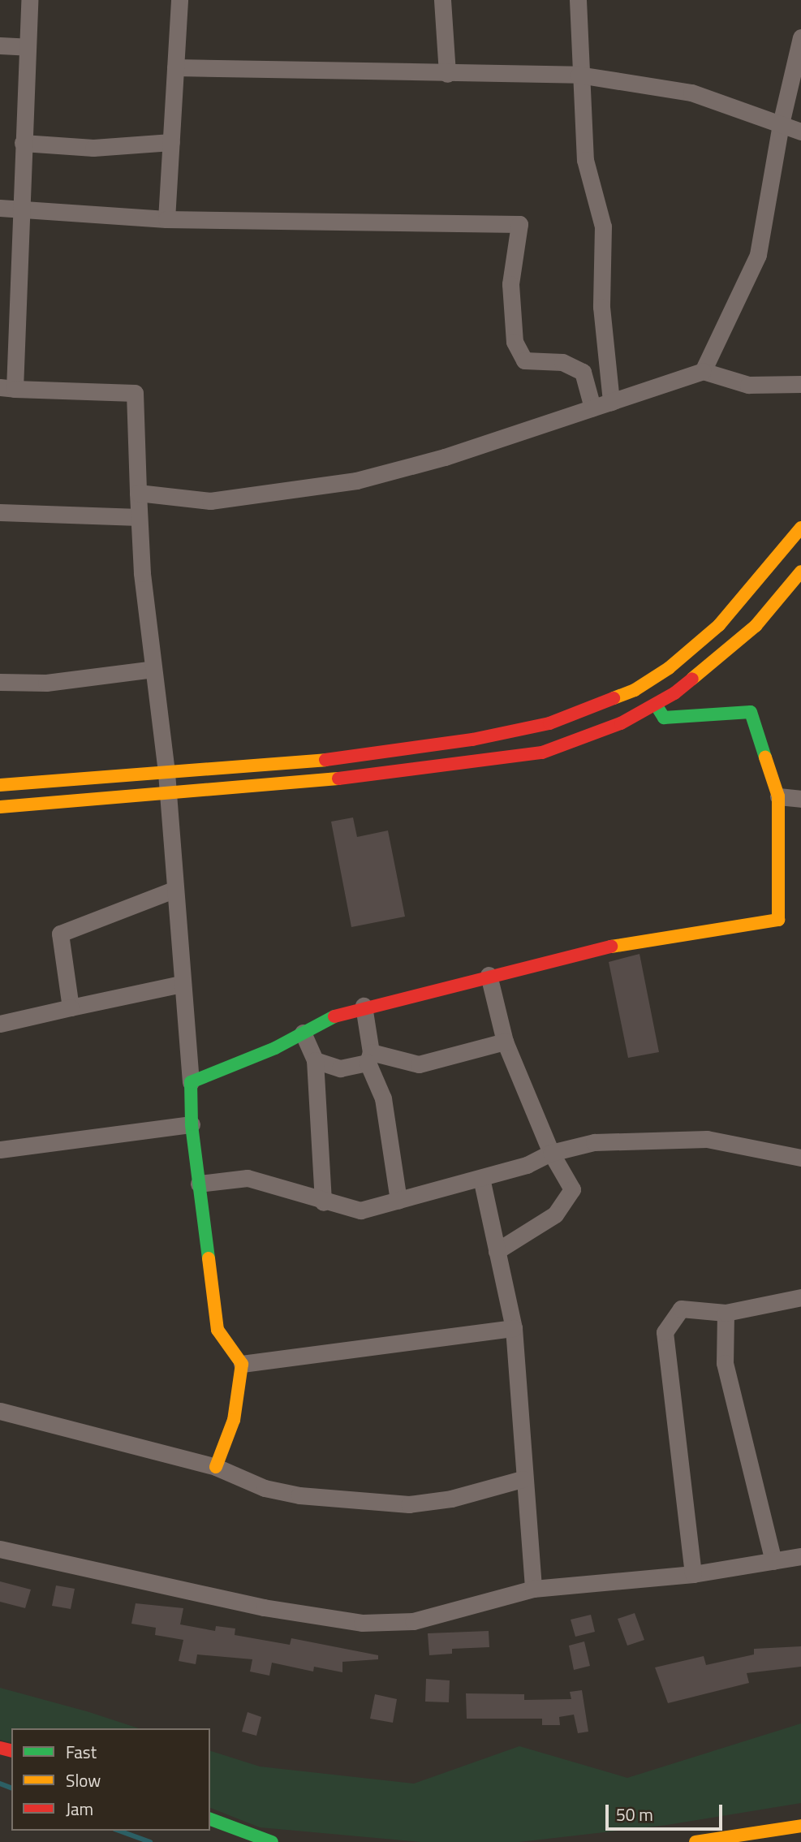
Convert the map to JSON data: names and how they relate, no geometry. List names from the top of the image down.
{
  "legend": ["Fast", "Slow", "Jam"],
  "scale_bar": "50 m"
}
